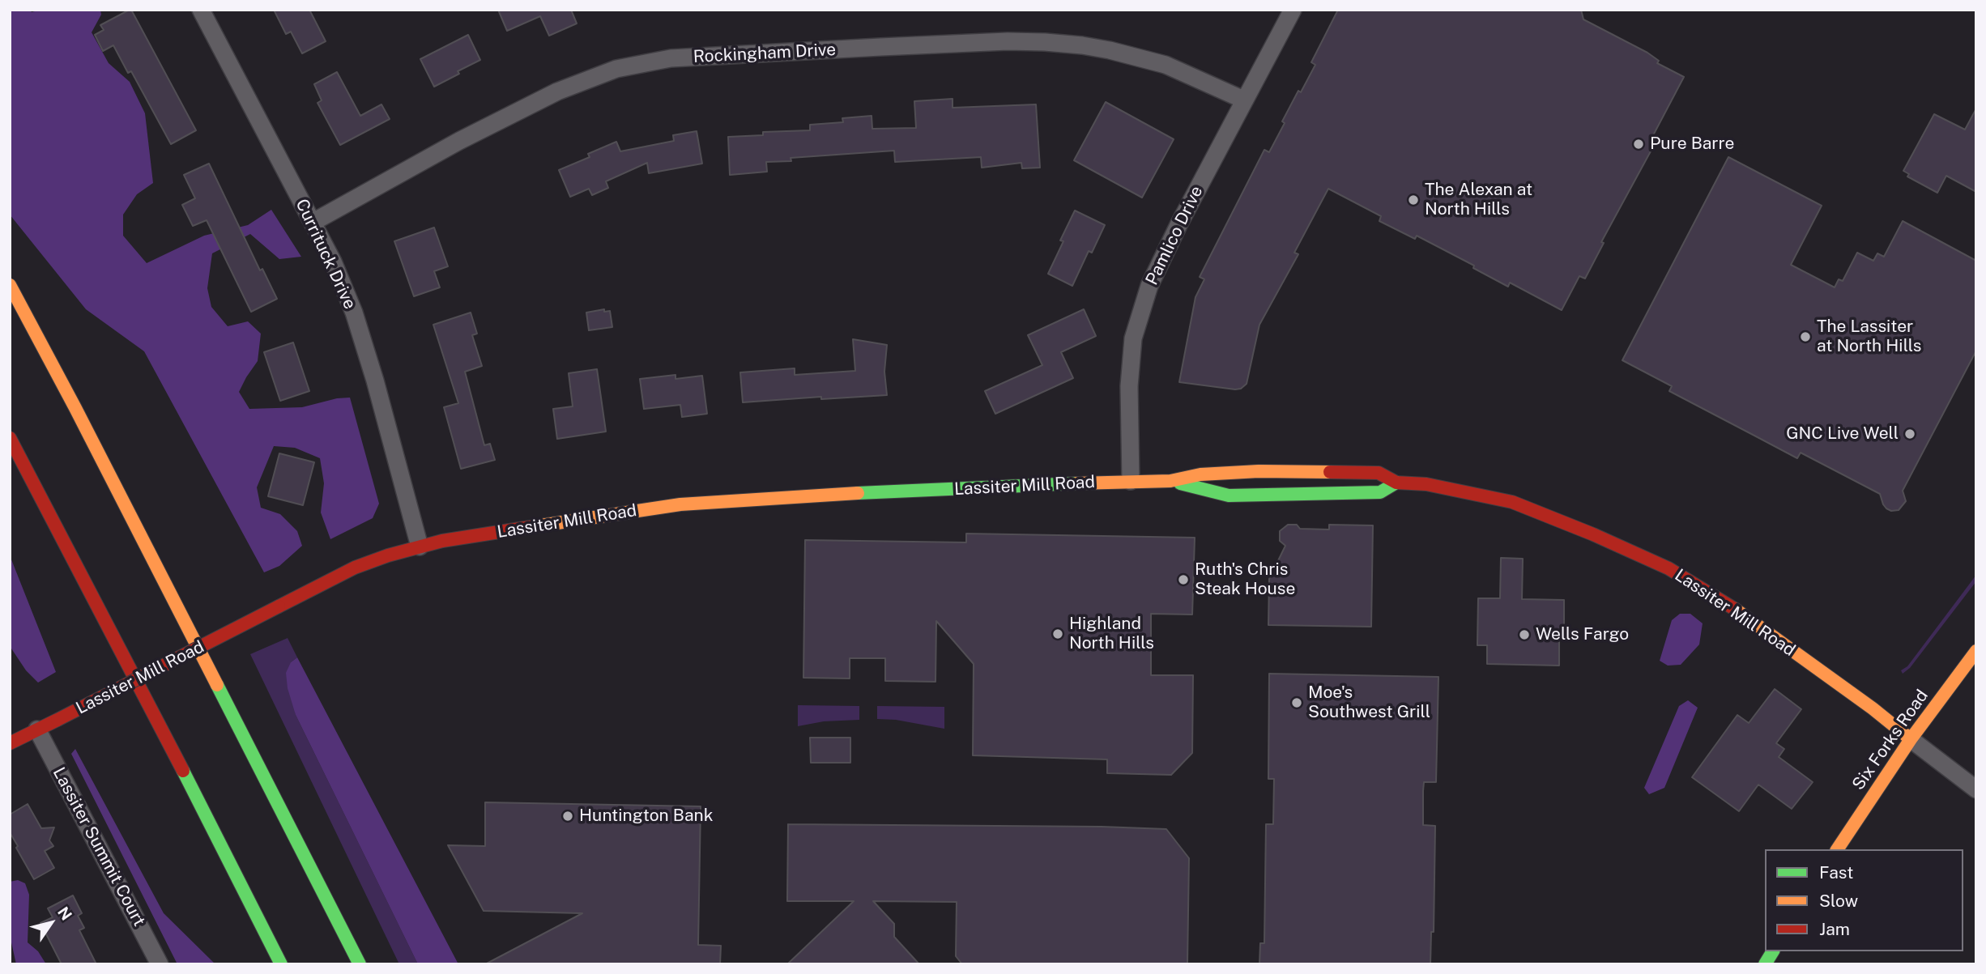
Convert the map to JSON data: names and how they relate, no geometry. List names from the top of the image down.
{
  "streets": {
    "main road": ["Lassiter Mill Road", "Six Forks Road"],
    "street": [
      "Rockingham Drive",
      "Pamlico Drive",
      "Currituck Drive",
      "Lassiter Summit Court"
    ]
  },
  "crossings": [
    ["Rockingham Drive", "Pamlico Drive"],
    ["Rockingham Drive", "Currituck Drive"],
    ["Pamlico Drive", "Lassiter Mill Road"],
    ["Currituck Drive", "Lassiter Mill Road"],
    ["Lassiter Mill Road", "Six Forks Road"],
    ["Lassiter Mill Road", "Lassiter Summit Court"]
  ],
  "places": [
    "Pure Barre",
    "The Alexan at North Hills",
    "The Lassiter at North Hills",
    "GNC Live Well",
    "Ruth's Chris Steak House",
    "Highland North Hills",
    "Wells Fargo",
    "Moe's Southwest Grill",
    "Huntington Bank"
  ],
  "legend": ["Fast", "Slow", "Jam"],
  "north": "top right"
}
